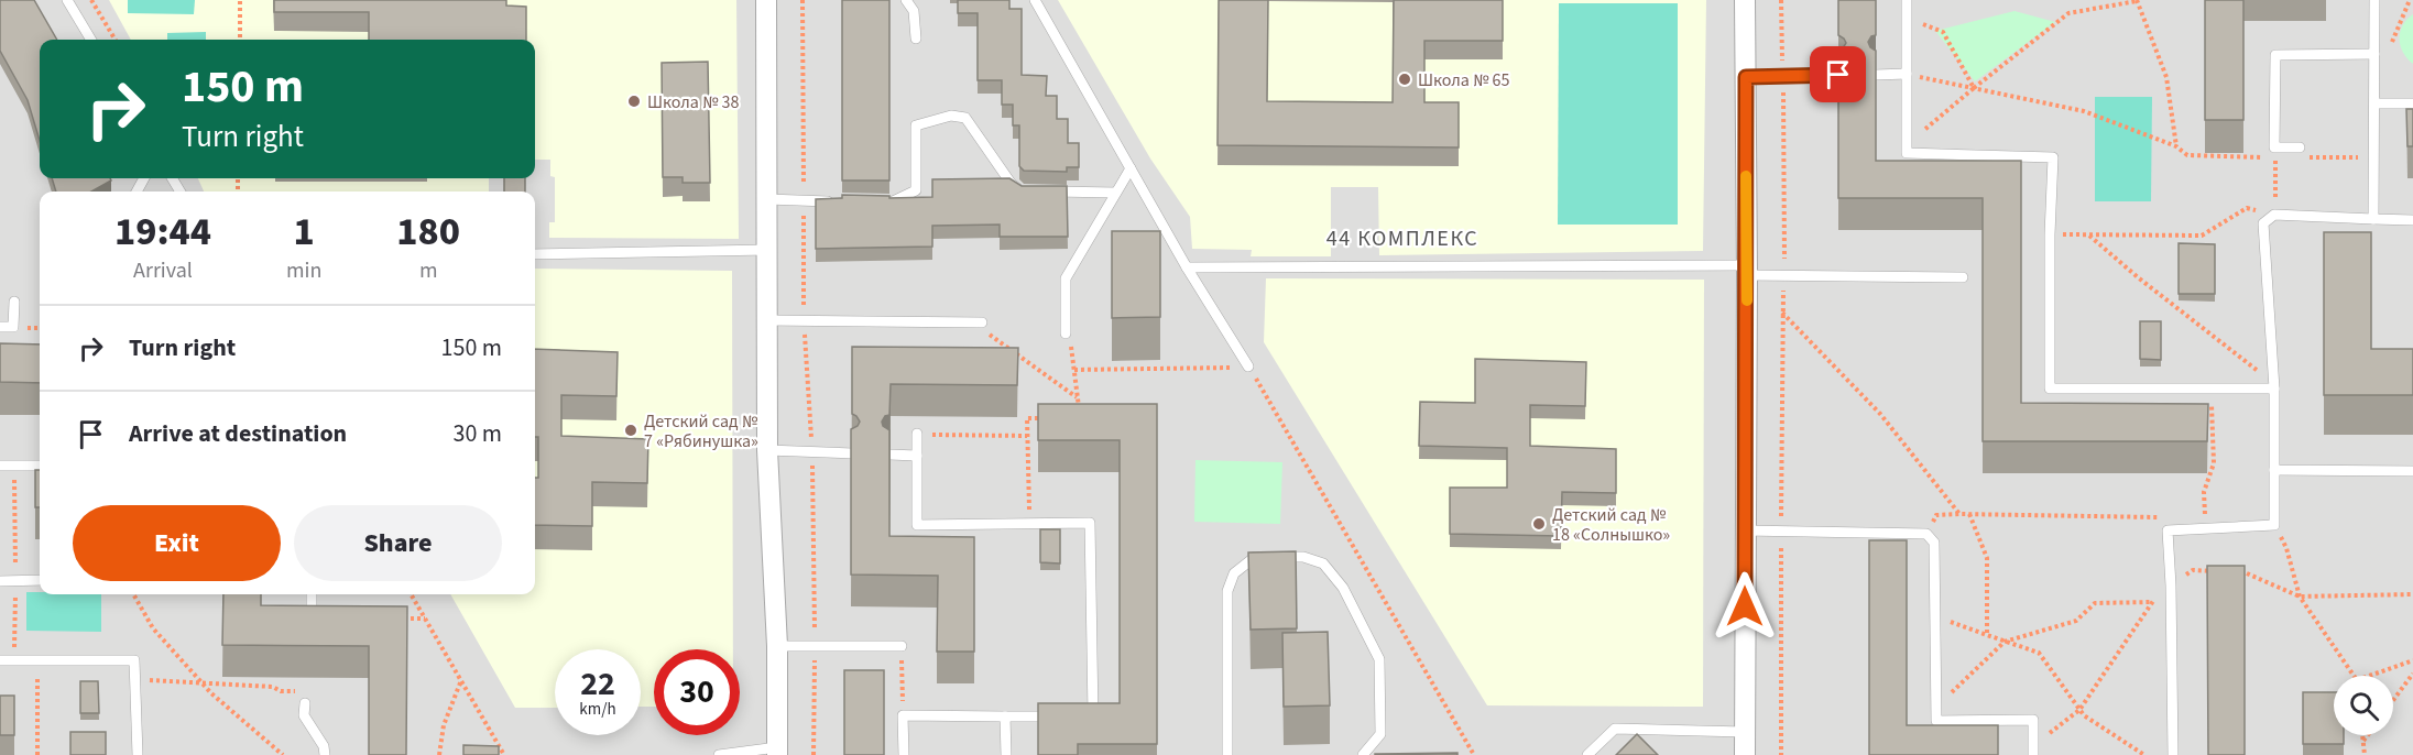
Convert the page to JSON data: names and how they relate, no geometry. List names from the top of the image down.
{
  "districts": ["44 КОМПЛЕКС"],
  "places": [
    "Школа № 65",
    "Школа № 38",
    "Детский сад № 7 «Рябинушка»",
    "Детский сад № 18 «Солнышко»"
  ],
  "page": {
    "turn": ["150 m", "Turn right"],
    "eta": [
      "19:44",
      "Arrival",
      "1",
      "min",
      "180",
      "m"
    ],
    "list": [
      {
        "name": "Turn right",
        "value": "150 m"
      },
      {
        "name": "Arrive at destination",
        "value": "30 m"
      }
    ],
    "buttons": ["Exit", "Share"],
    "speed": "22 km/h",
    "limit": "30"
  }
}
